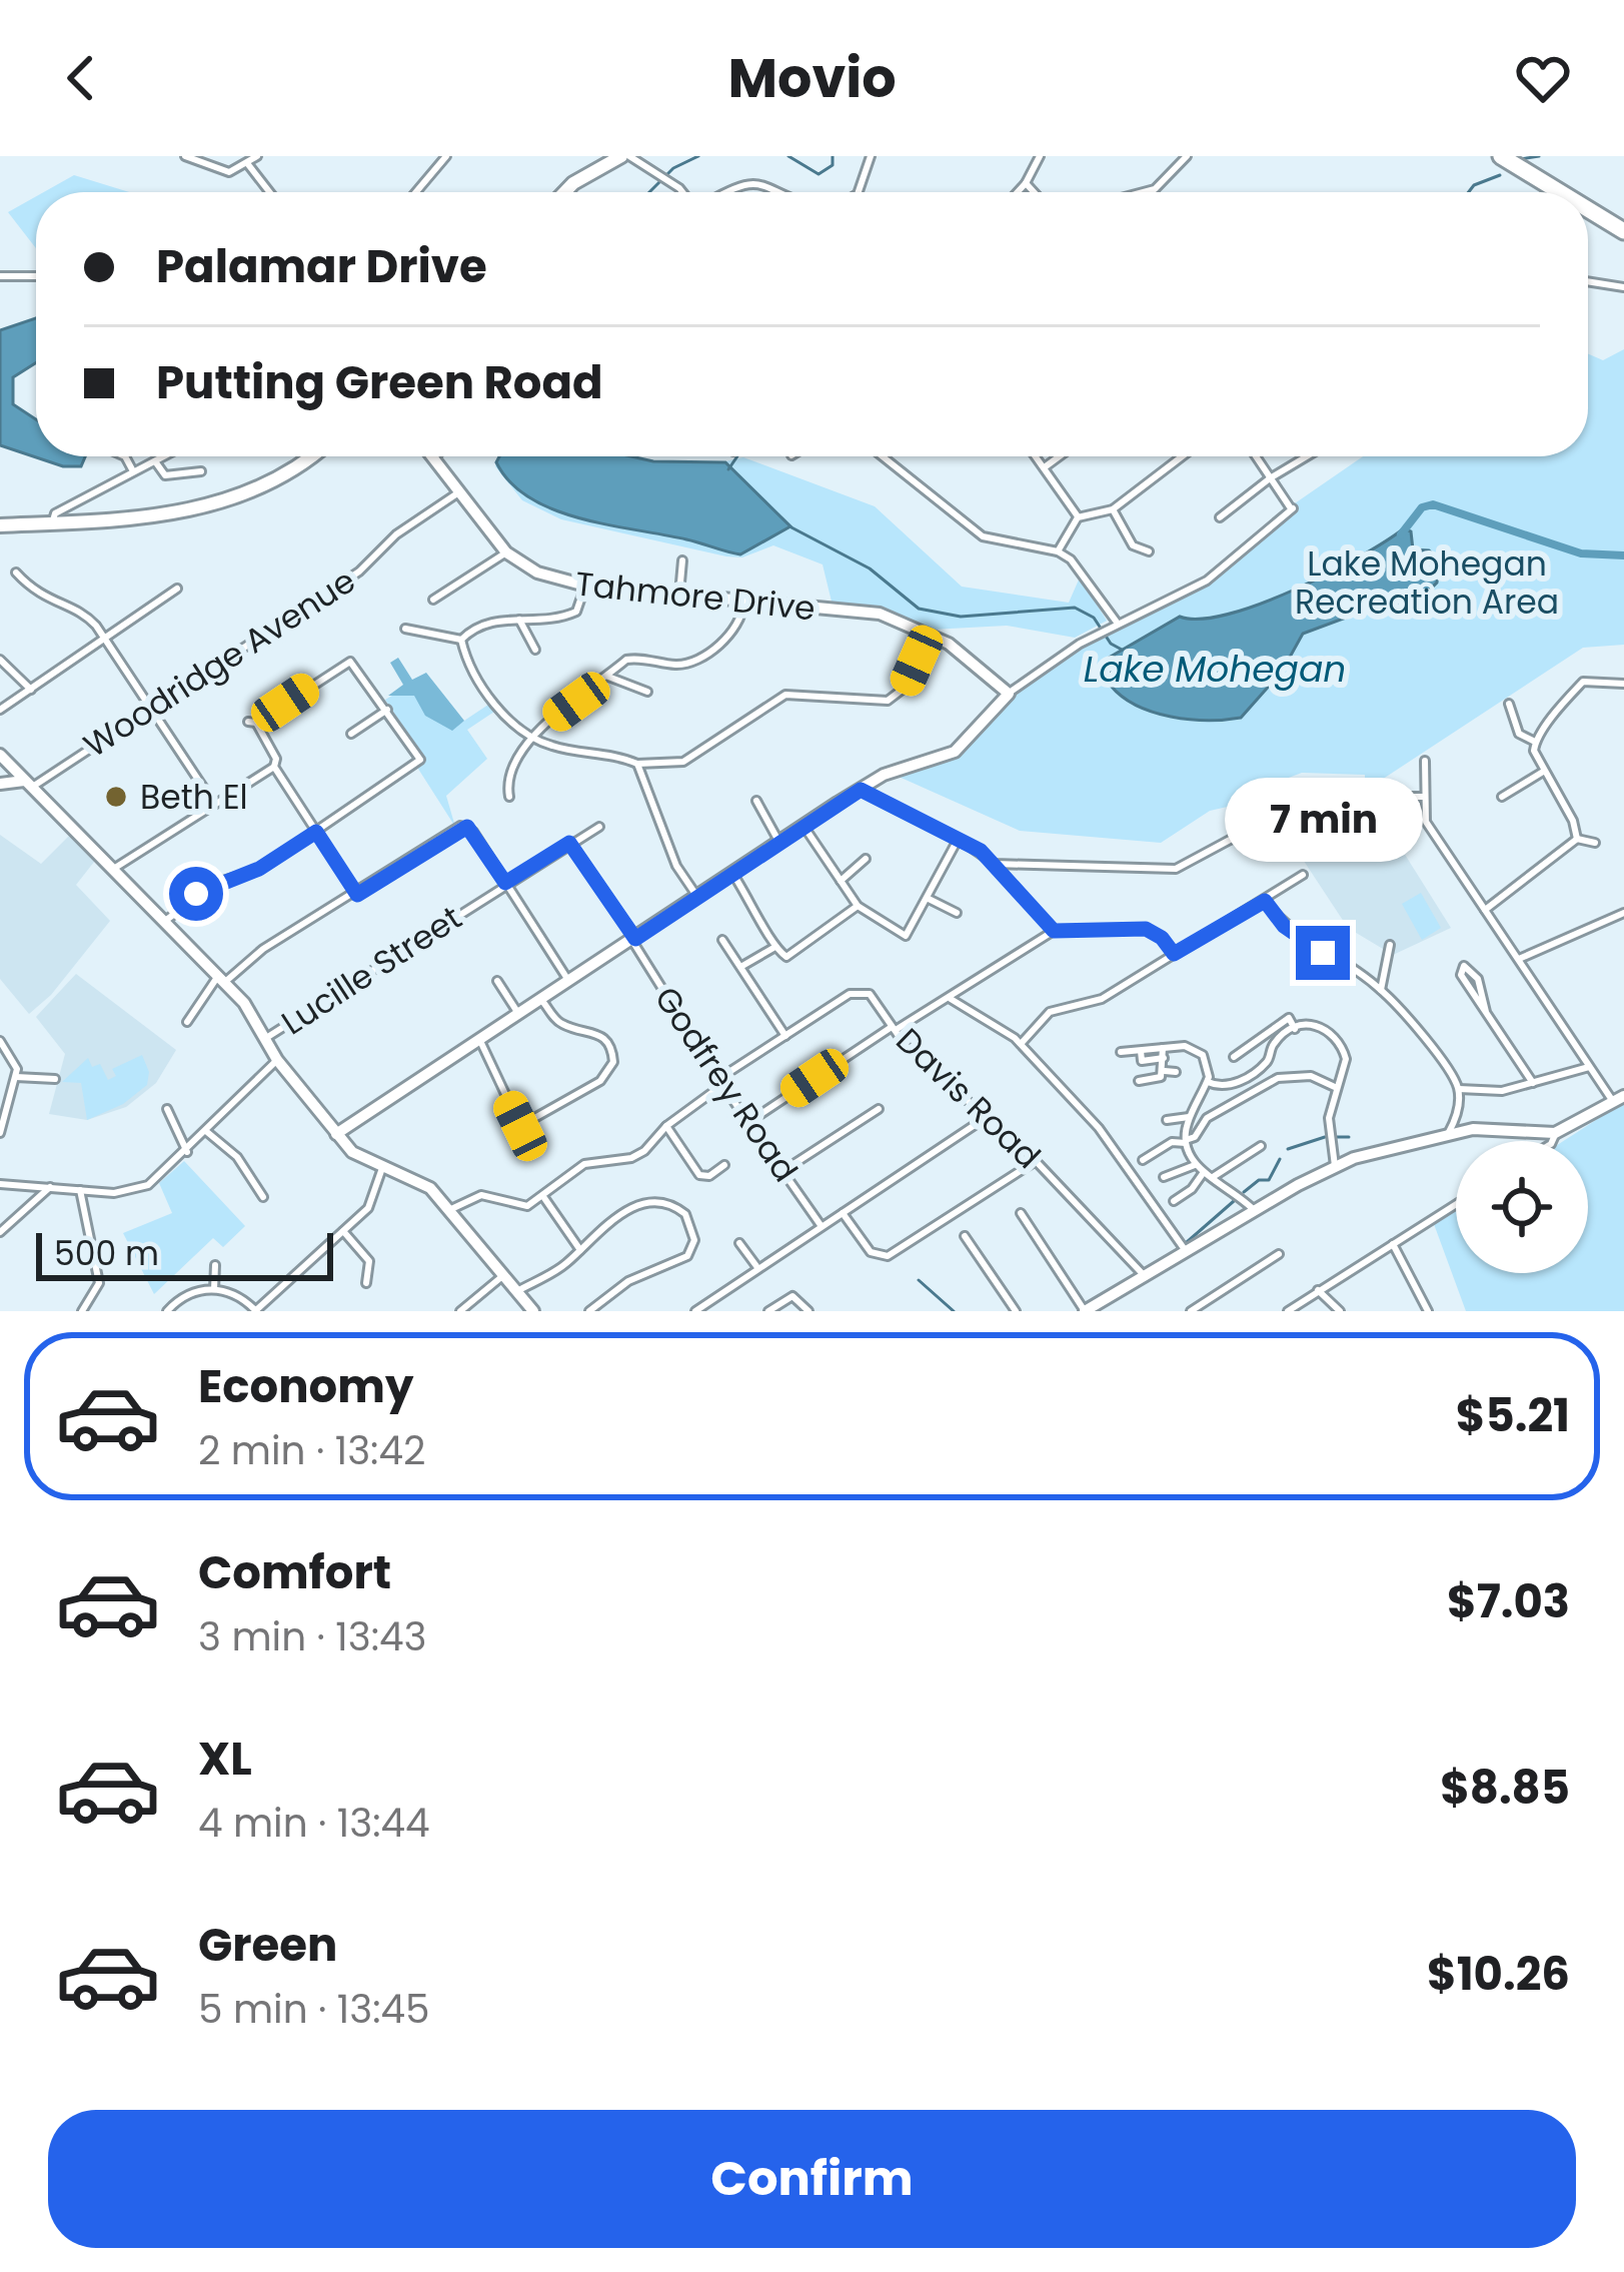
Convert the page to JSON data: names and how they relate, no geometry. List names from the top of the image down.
{
  "streets": {
    "street": [
      "Tahmore Drive",
      "Woodridge Avenue",
      "Lucille Street",
      "Godfrey Road",
      "Davis Road"
    ]
  },
  "crossings": [
    ["Tahmore Drive", "Woodridge Avenue"],
    ["Lucille Street", "Godfrey Road"],
    ["Godfrey Road", "Davis Road"]
  ],
  "water": ["Lake Mohegan"],
  "parks": ["Lake Mohegan Recreation Area"],
  "places": ["Beth El"],
  "scale_bar": "500 m",
  "page": {
    "header": "Movio",
    "banner": ["Palamar Drive", "Putting Green Road"],
    "bubble": "7 min",
    "scale": "500 m",
    "list": [
      {
        "name": "Economy",
        "note": "2 min · 13:42",
        "value": "$5.21"
      },
      {
        "name": "Comfort",
        "note": "3 min · 13:43",
        "value": "$7.03"
      },
      {
        "name": "XL",
        "note": "4 min · 13:44",
        "value": "$8.85"
      },
      {
        "name": "Green",
        "note": "5 min · 13:45",
        "value": "$10.26"
      }
    ],
    "buttons": "Confirm"
  }
}
